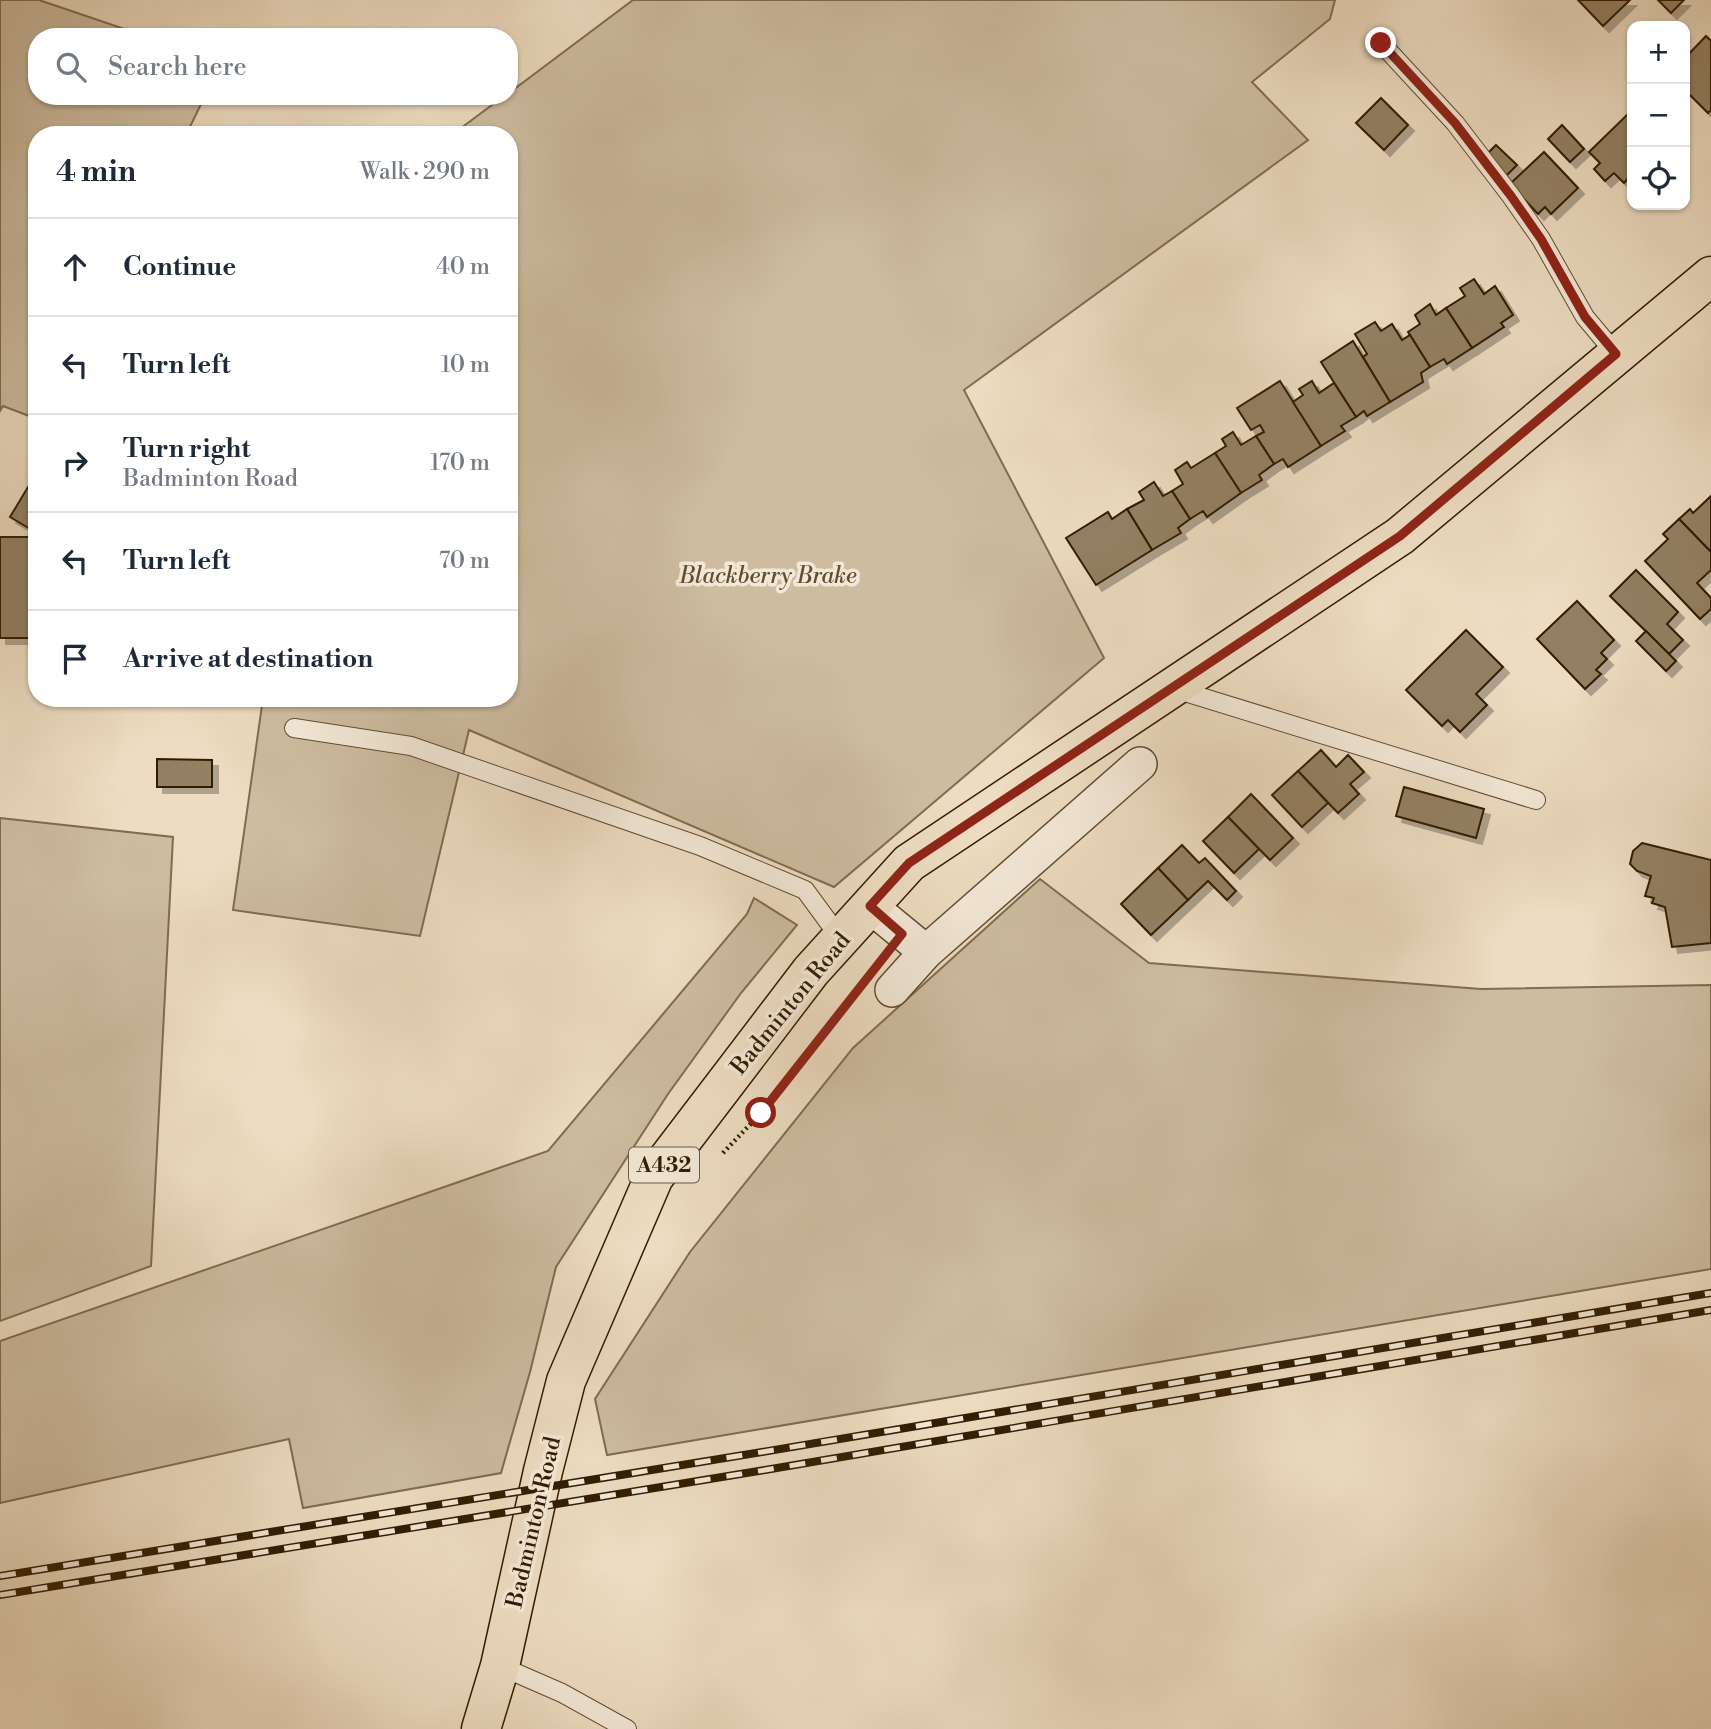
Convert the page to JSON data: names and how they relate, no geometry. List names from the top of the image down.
{
  "streets": {
    "main road": ["Badminton Road", "A432"]
  },
  "parks": ["Blackberry Brake"],
  "page": {
    "map_buttons": ["+", "−"],
    "search": "Search here",
    "heading": ["4 min", "Walk · 290 m"],
    "list": [
      ["Continue", "40 m"],
      ["Turn left", "10 m"],
      ["Turn right", "Badminton Road", "170 m"],
      ["Turn left", "70 m"],
      "Arrive at destination"
    ]
  }
}
